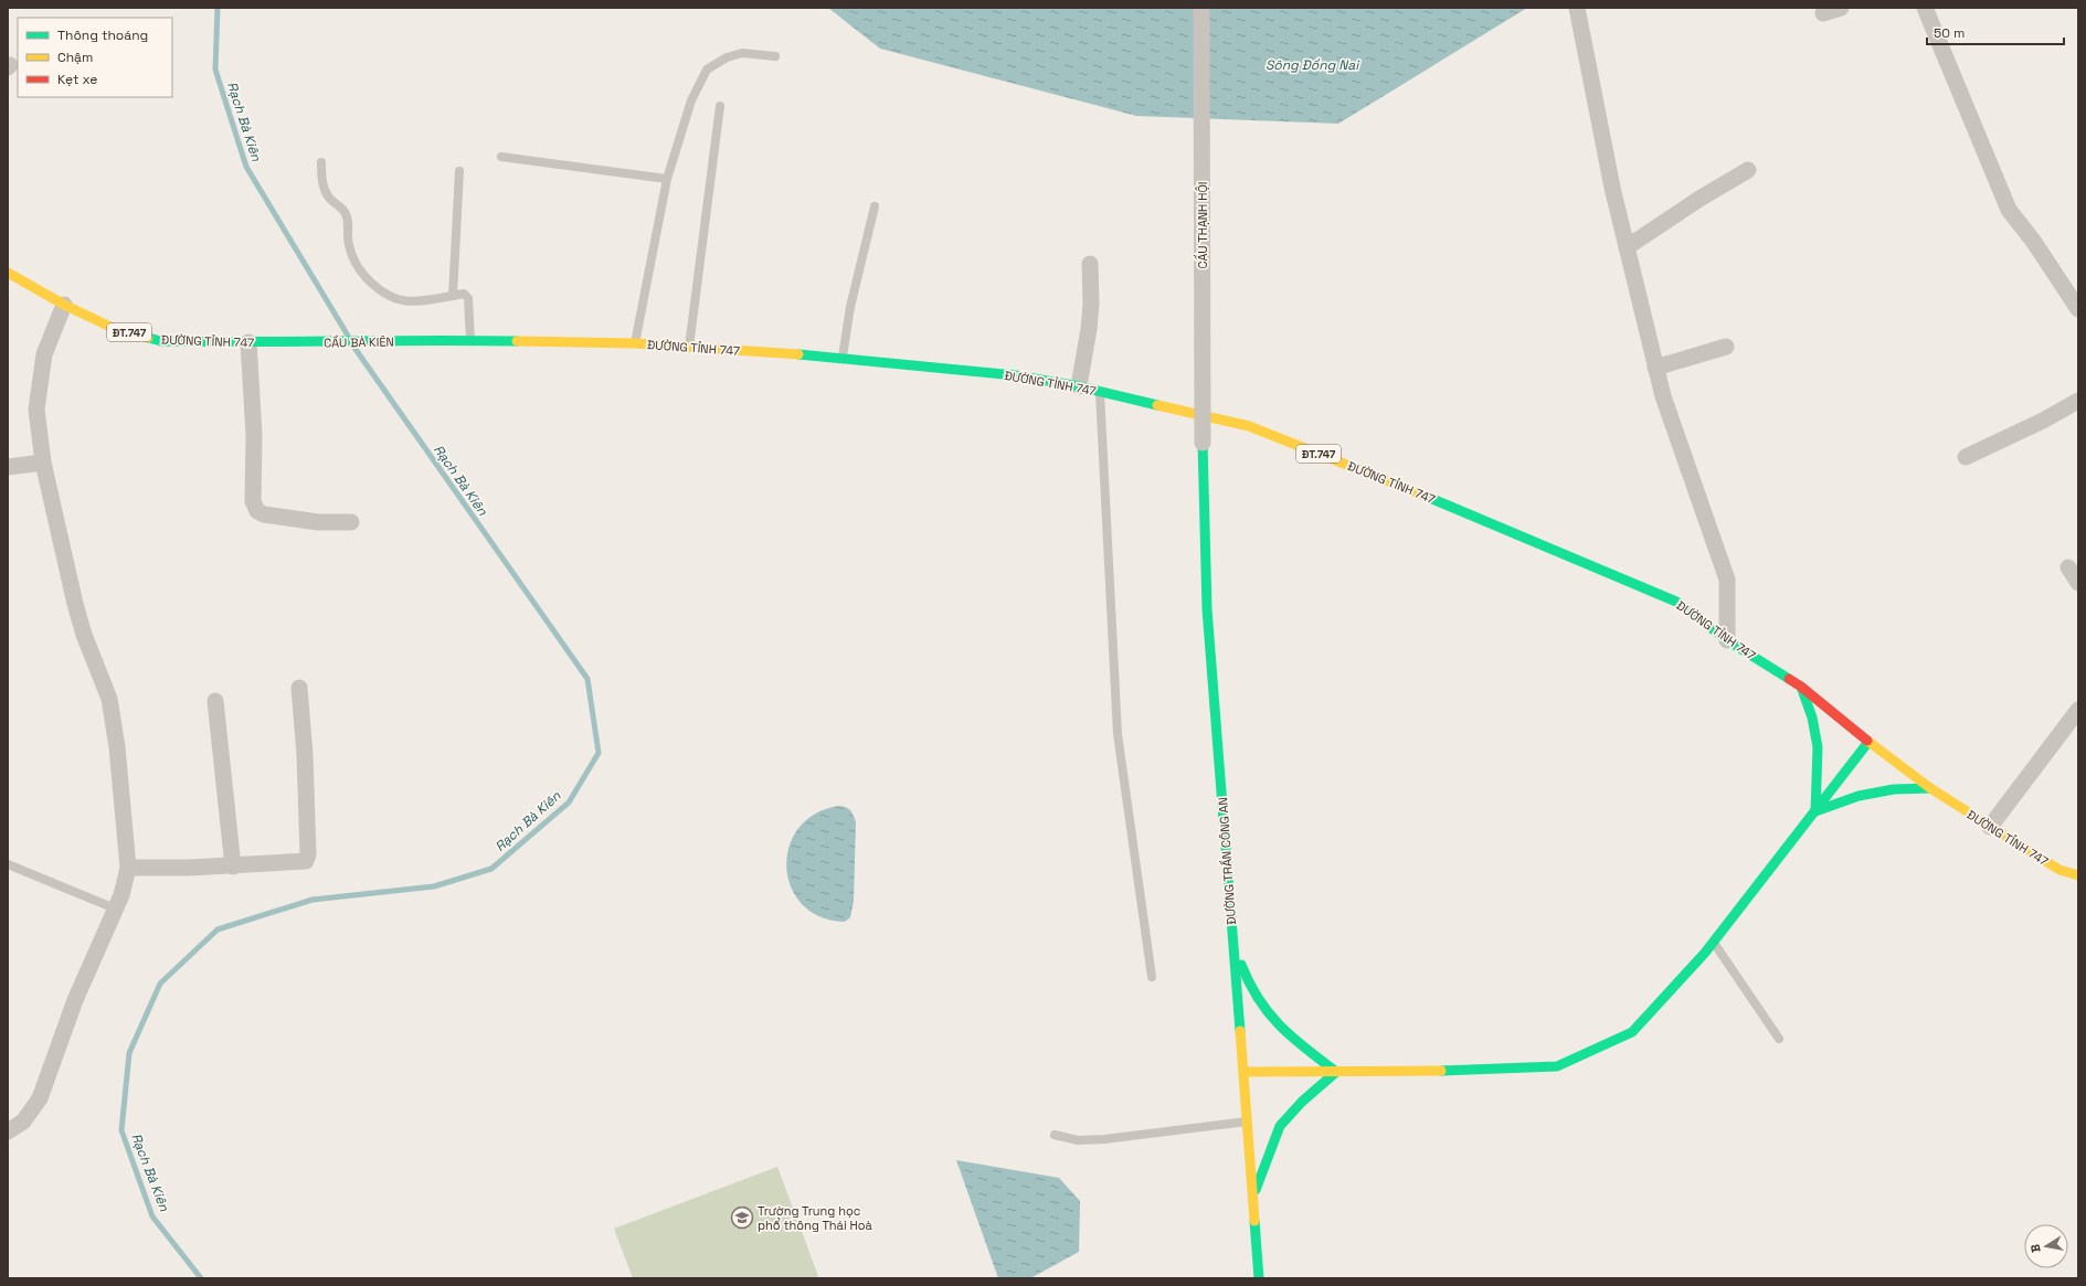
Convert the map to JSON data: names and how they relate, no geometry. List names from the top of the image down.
{
  "streets": {
    "main road": [
      "ĐT.747",
      "ĐƯỜNG TỈNH 747",
      "CẦU BÀ KIÊN",
      "ĐƯỜNG TRẦN CÔNG AN"
    ],
    "street": ["CẦU THẠNH HỘI"]
  },
  "crossings": [
    ["CẦU THẠNH HỘI", "ĐƯỜNG TRẦN CÔNG AN"],
    ["ĐƯỜNG TỈNH 747", "CẦU BÀ KIÊN"]
  ],
  "water": ["Sông Đồng Nai", "Rạch Bà Kiên"],
  "places": {
    "school or university": ["Trường Trung học phổ thông Thái Hoà"]
  },
  "legend": ["Thông thoáng", "Chậm", "Kẹt xe"],
  "scale_bar": "50 m",
  "north": "left"
}
